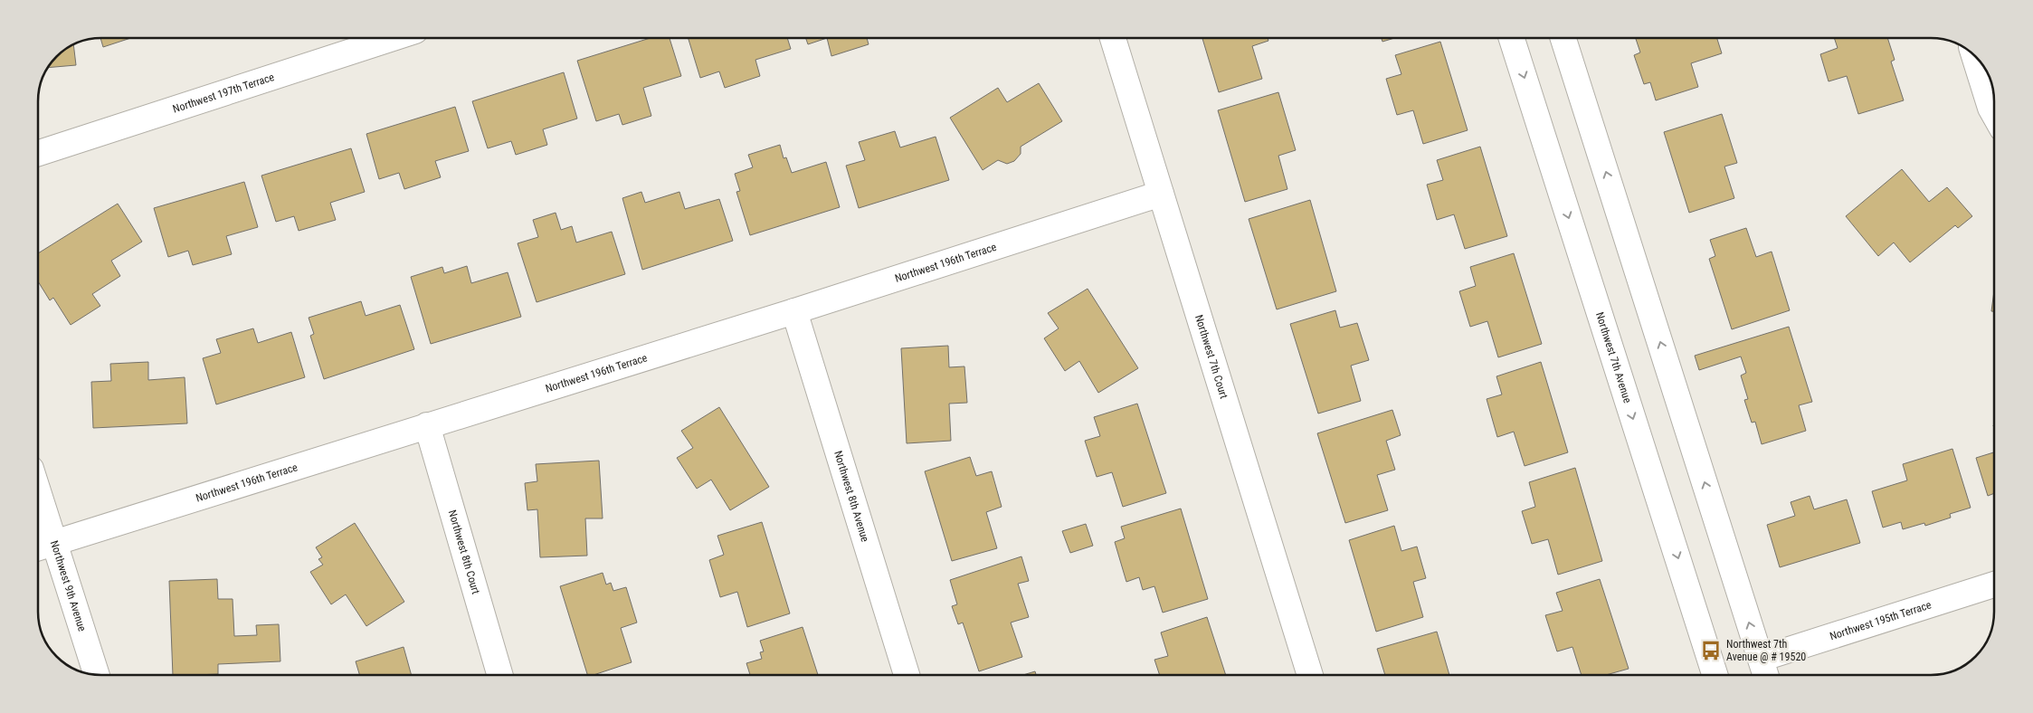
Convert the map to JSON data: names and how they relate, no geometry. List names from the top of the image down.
{
  "streets": {
    "street": [
      "Northwest 197th Terrace",
      "Northwest 196th Terrace",
      "Northwest 7th Court",
      "Northwest 7th Avenue",
      "Northwest 8th Avenue",
      "Northwest 8th Court",
      "Northwest 9th Avenue",
      "Northwest 195th Terrace"
    ]
  },
  "crossings": [
    ["Northwest 196th Terrace", "Northwest 7th Court"],
    ["Northwest 196th Terrace", "Northwest 8th Avenue"],
    ["Northwest 196th Terrace", "Northwest 8th Court"],
    ["Northwest 196th Terrace", "Northwest 9th Avenue"]
  ],
  "places": {
    "bus stop": ["Northwest 7th Avenue @ # 19520"]
  }
}
